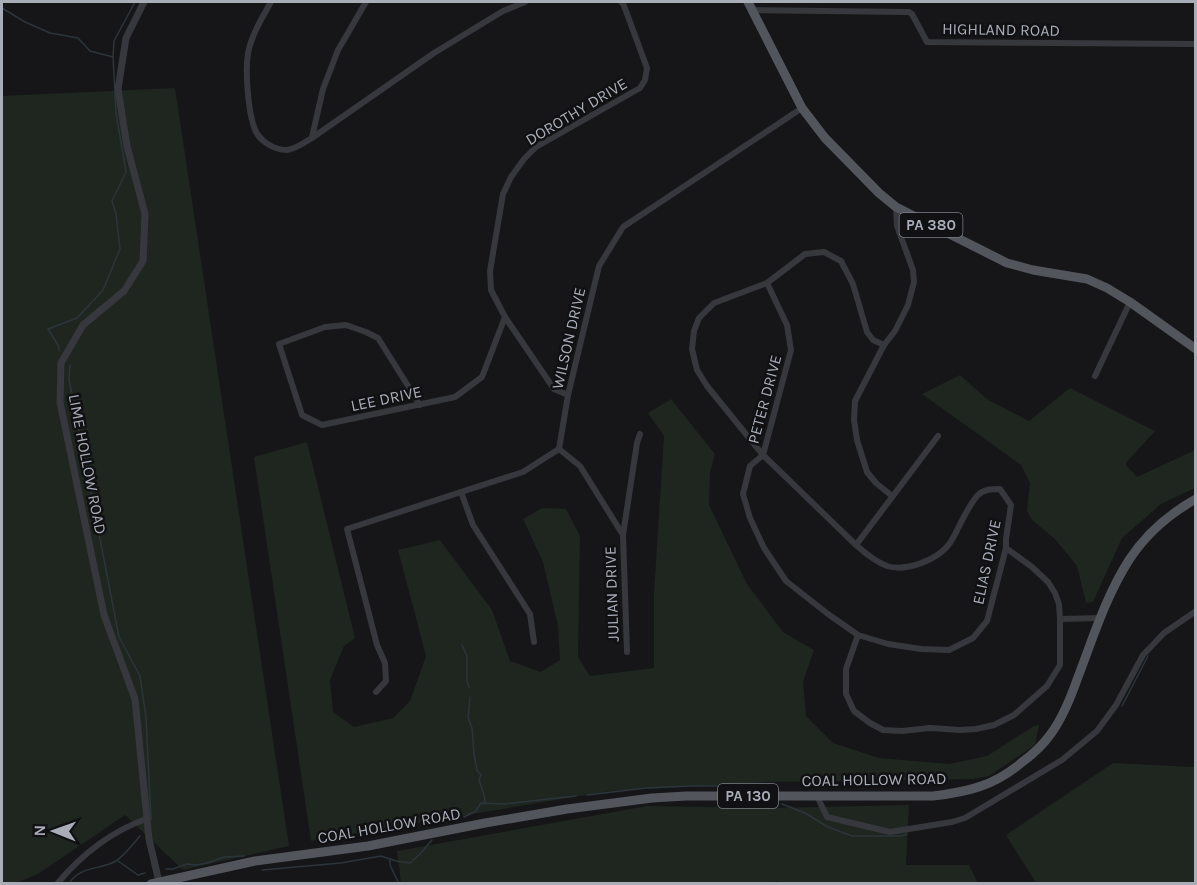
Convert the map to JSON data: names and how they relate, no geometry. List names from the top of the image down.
{
  "streets": {
    "main road": ["PA 380", "COAL HOLLOW ROAD", "PA 130"],
    "street": [
      "HIGHLAND ROAD",
      "DOROTHY DRIVE",
      "WILSON DRIVE",
      "LEE DRIVE",
      "PETER DRIVE",
      "LIME HOLLOW ROAD",
      "ELIAS DRIVE",
      "JULIAN DRIVE"
    ]
  },
  "crossings": [
    ["HIGHLAND ROAD", "PA 380"],
    ["DOROTHY DRIVE", "WILSON DRIVE"],
    ["DOROTHY DRIVE", "LEE DRIVE"],
    ["PA 380", "WILSON DRIVE"],
    ["WILSON DRIVE", "JULIAN DRIVE"],
    ["PETER DRIVE", "ELIAS DRIVE"],
    ["LIME HOLLOW ROAD", "COAL HOLLOW ROAD"]
  ],
  "north": "left"
}
